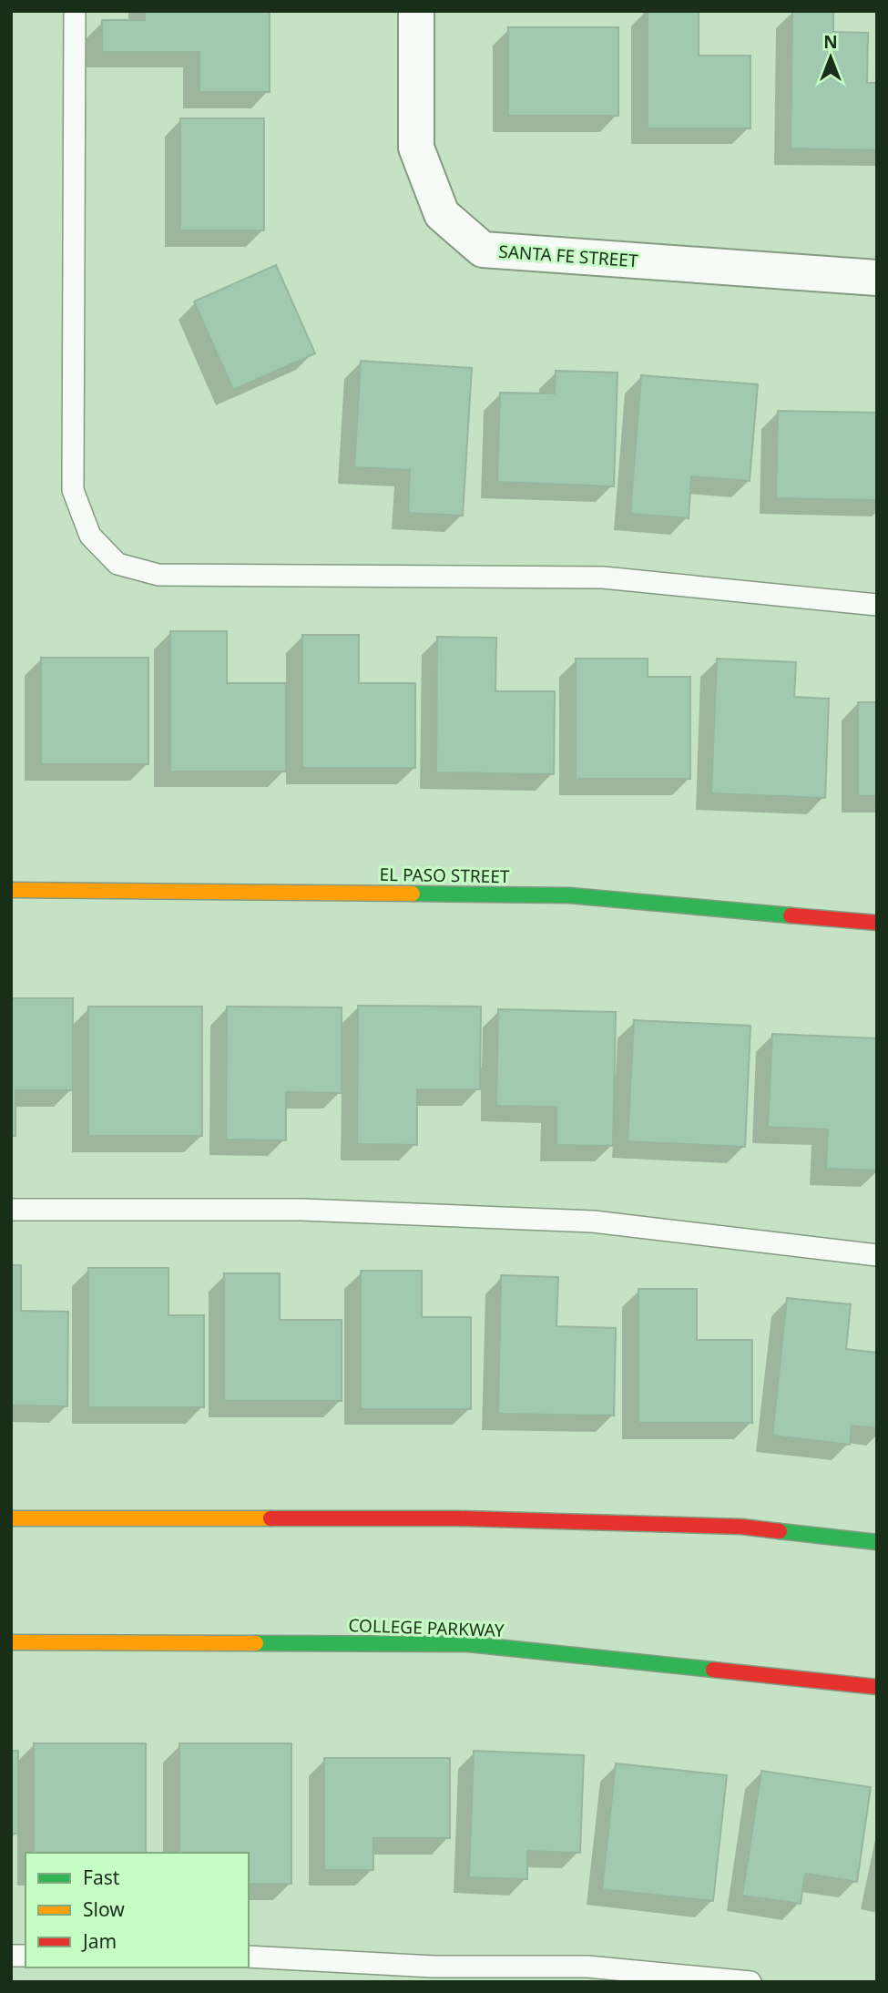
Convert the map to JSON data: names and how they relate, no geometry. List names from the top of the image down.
{
  "streets": {
    "main road": ["EL PASO STREET", "COLLEGE PARKWAY"],
    "street": ["SANTA FE STREET"]
  },
  "legend": ["Fast", "Slow", "Jam"],
  "north": "top"
}
